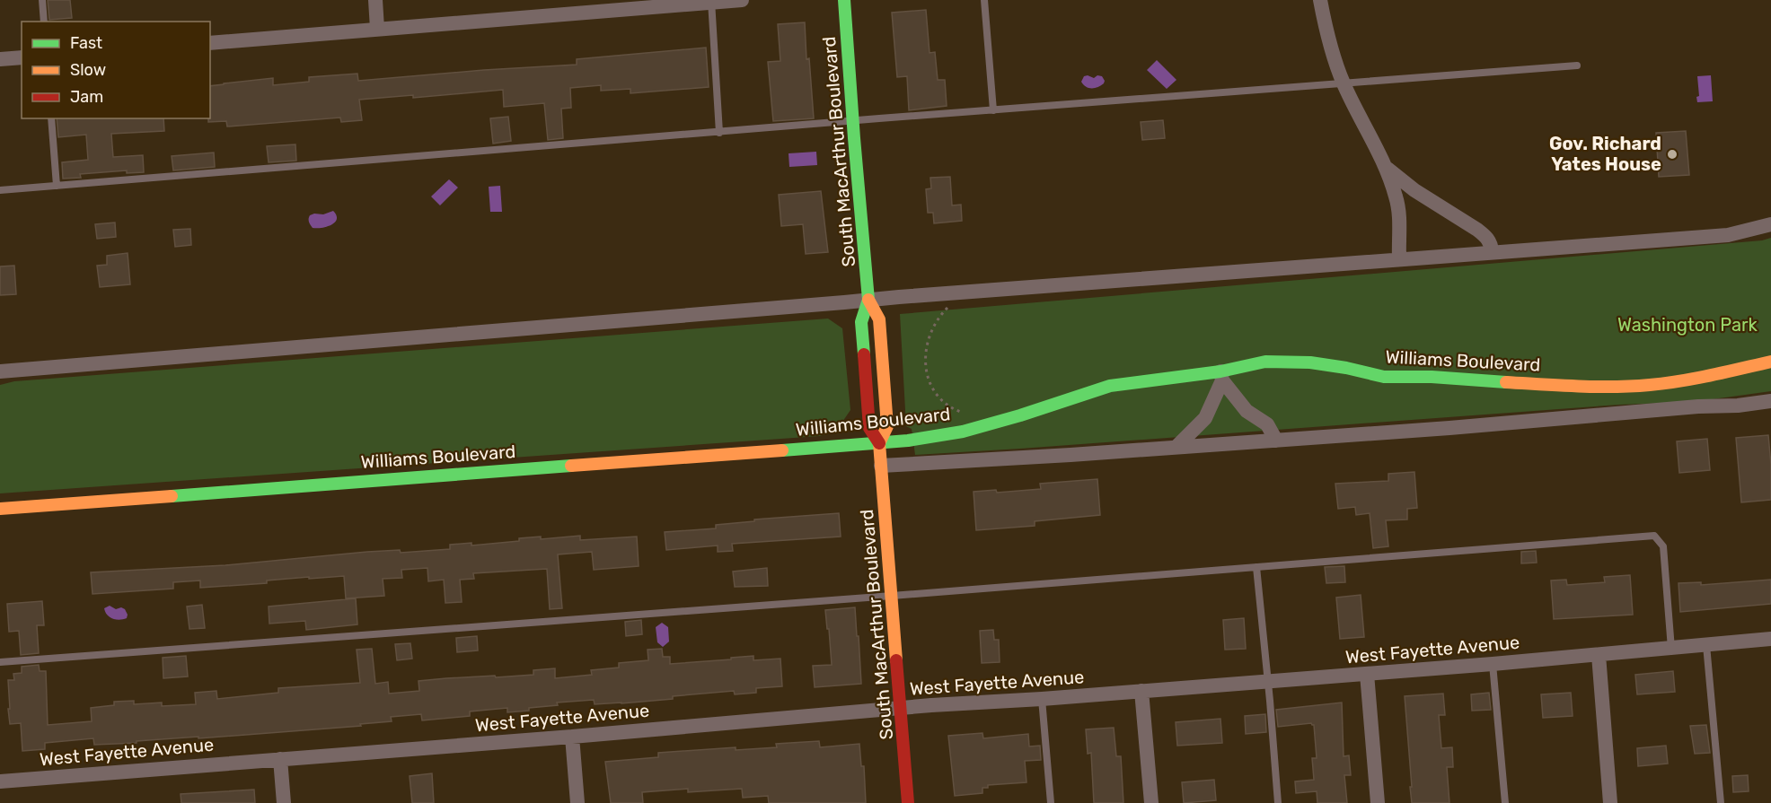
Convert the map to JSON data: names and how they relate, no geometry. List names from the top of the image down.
{
  "streets": {
    "street": ["South MacArthur Boulevard", "Williams Boulevard", "West Fayette Avenue"]
  },
  "crossings": [
    ["South MacArthur Boulevard", "Williams Boulevard"],
    ["South MacArthur Boulevard", "West Fayette Avenue"]
  ],
  "parks": ["Washington Park"],
  "places": ["Gov. Richard Yates House"],
  "legend": ["Fast", "Slow", "Jam"]
}
